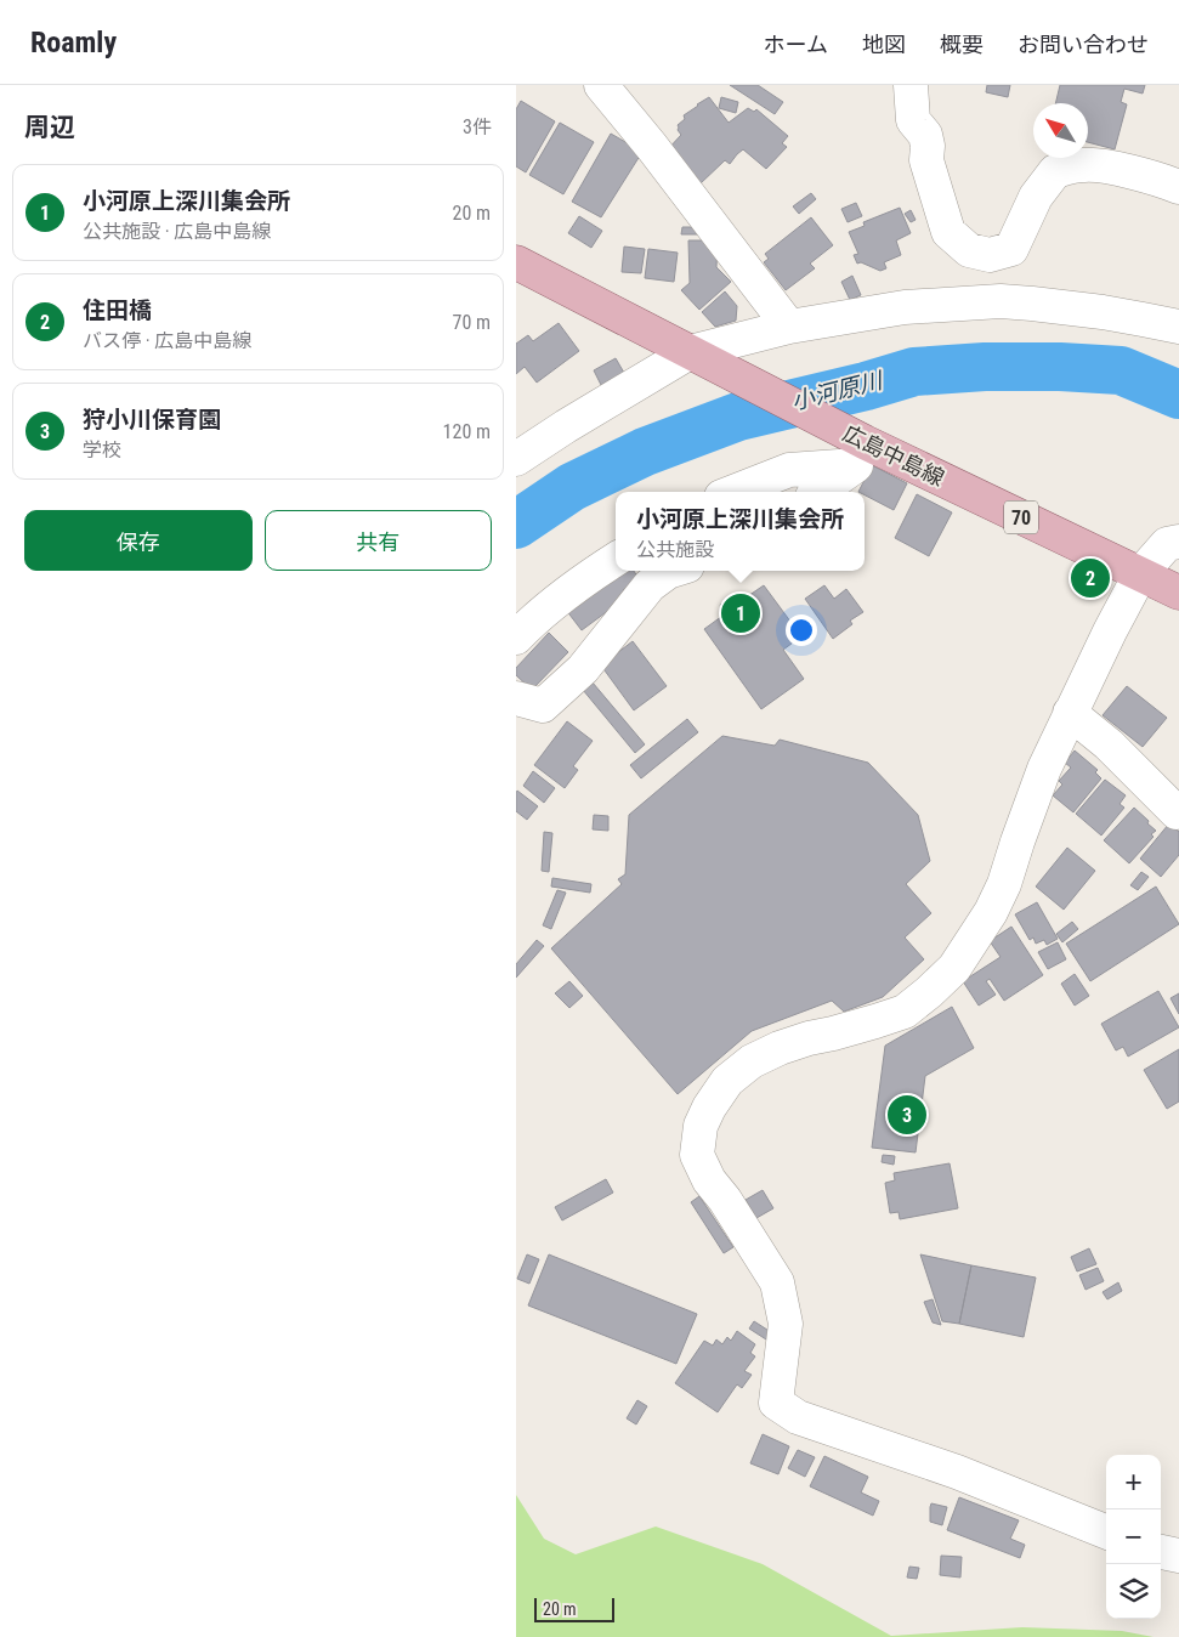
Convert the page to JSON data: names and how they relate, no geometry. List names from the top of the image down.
{
  "streets": {
    "main road": ["広島中島線", "70"]
  },
  "water": ["小河原川"],
  "scale_bar": "20 m",
  "north": "top left",
  "page": {
    "header": "Roamly",
    "nav": [
      "ホーム",
      "地図",
      "概要",
      "お問い合わせ"
    ],
    "heading": ["周辺", "3件"],
    "list": [
      {
        "mark": "1",
        "name": "小河原上深川集会所",
        "note": "公共施設 · 広島中島線",
        "value": "20 m"
      },
      {
        "mark": "2",
        "name": "住田橋",
        "note": "バス停 · 広島中島線",
        "value": "70 m"
      },
      {
        "mark": "3",
        "name": "狩小川保育園",
        "note": "学校",
        "value": "120 m"
      }
    ],
    "buttons": ["保存", "共有"],
    "popup": ["小河原上深川集会所", "公共施設"],
    "pins": ["2", "1", "3"],
    "map_buttons": ["+", "−"],
    "scale": "20 m"
  }
}
